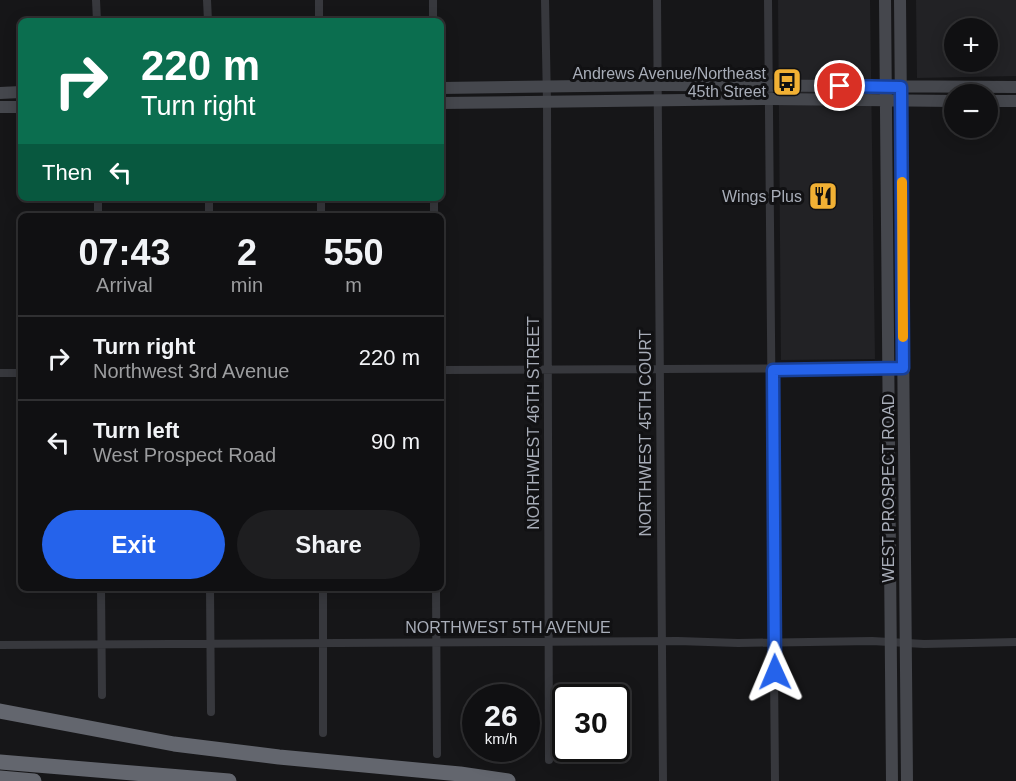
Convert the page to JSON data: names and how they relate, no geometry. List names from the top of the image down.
{
  "streets": {
    "main road": ["WEST PROSPECT ROAD"],
    "street": ["NORTHWEST 46TH STREET", "NORTHWEST 45TH COURT", "NORTHWEST 5TH AVENUE"]
  },
  "crossings": [
    ["NORTHWEST 46TH STREET", "NORTHWEST 5TH AVENUE"],
    ["NORTHWEST 45TH COURT", "NORTHWEST 5TH AVENUE"],
    ["WEST PROSPECT ROAD", "NORTHWEST 5TH AVENUE"]
  ],
  "places": {
    "bus stop": ["Andrews Avenue/Northeast 45th Street"],
    "restaurant": ["Wings Plus"]
  },
  "page": {
    "map_buttons": ["+", "−"],
    "turn": ["220 m", "Turn right"],
    "then": "Then",
    "eta": [
      "07:43",
      "Arrival",
      "2",
      "min",
      "550",
      "m"
    ],
    "list": [
      {
        "name": "Turn right",
        "note": "Northwest 3rd Avenue",
        "value": "220 m"
      },
      {
        "name": "Turn left",
        "note": "West Prospect Road",
        "value": "90 m"
      }
    ],
    "buttons": ["Exit", "Share"],
    "speed": "26 km/h",
    "limit": "30"
  }
}
